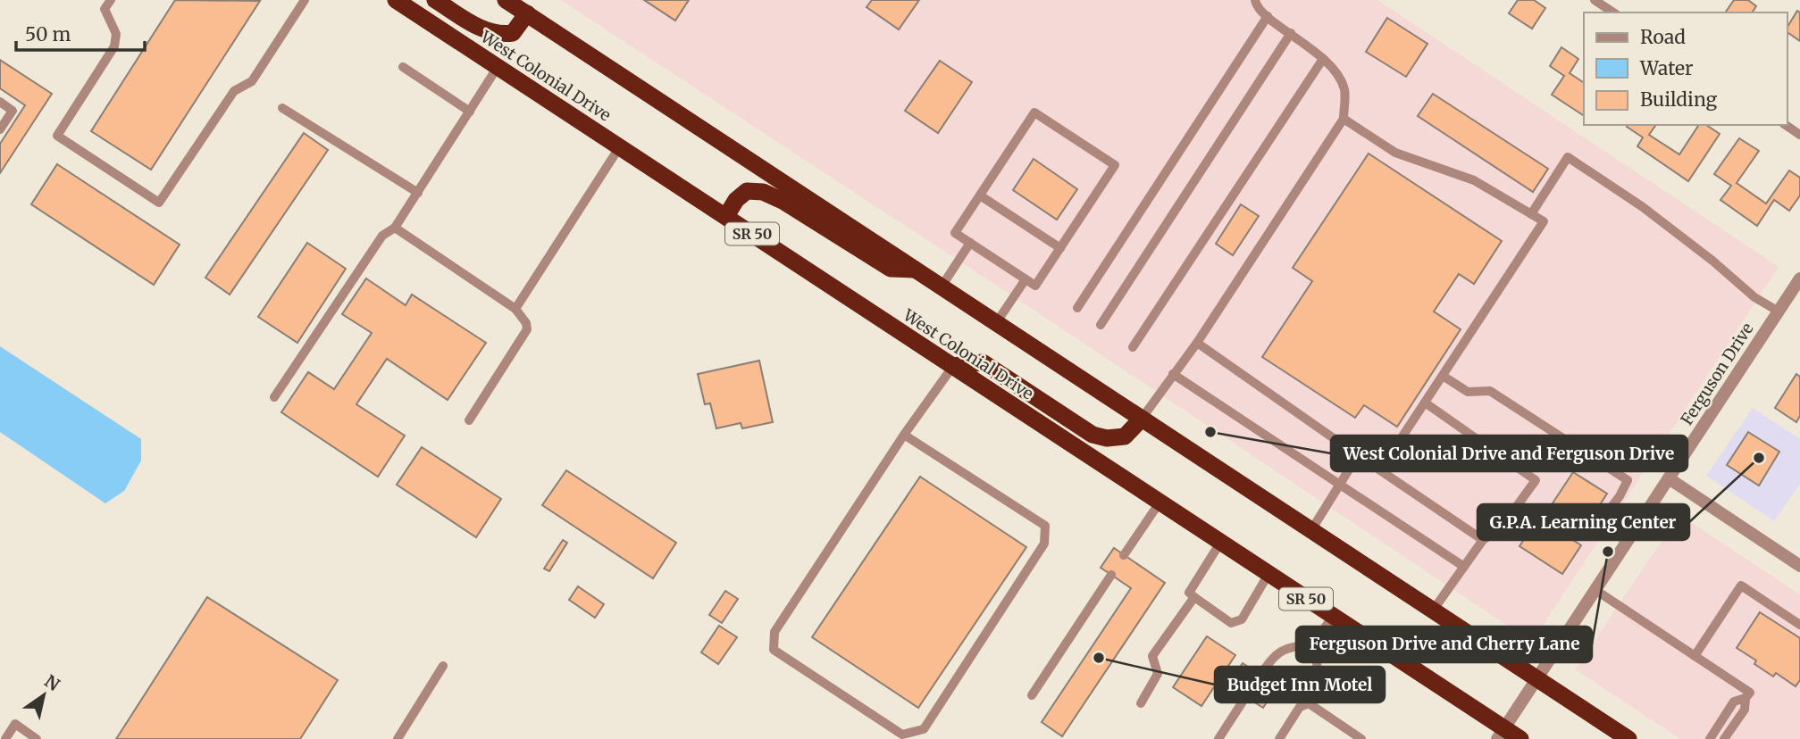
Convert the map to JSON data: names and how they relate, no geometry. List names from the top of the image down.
{
  "streets": {
    "highway": ["West Colonial Drive", "SR 50"],
    "street": ["Ferguson Drive"]
  },
  "crossings": [
    ["West Colonial Drive", "Ferguson Drive"]
  ],
  "places": [
    "West Colonial Drive and Ferguson Drive",
    "G.P.A. Learning Center",
    "Ferguson Drive and Cherry Lane",
    "Budget Inn Motel"
  ],
  "legend": ["Road", "Water", "Building"],
  "scale_bar": "50 m",
  "north": "top right"
}
